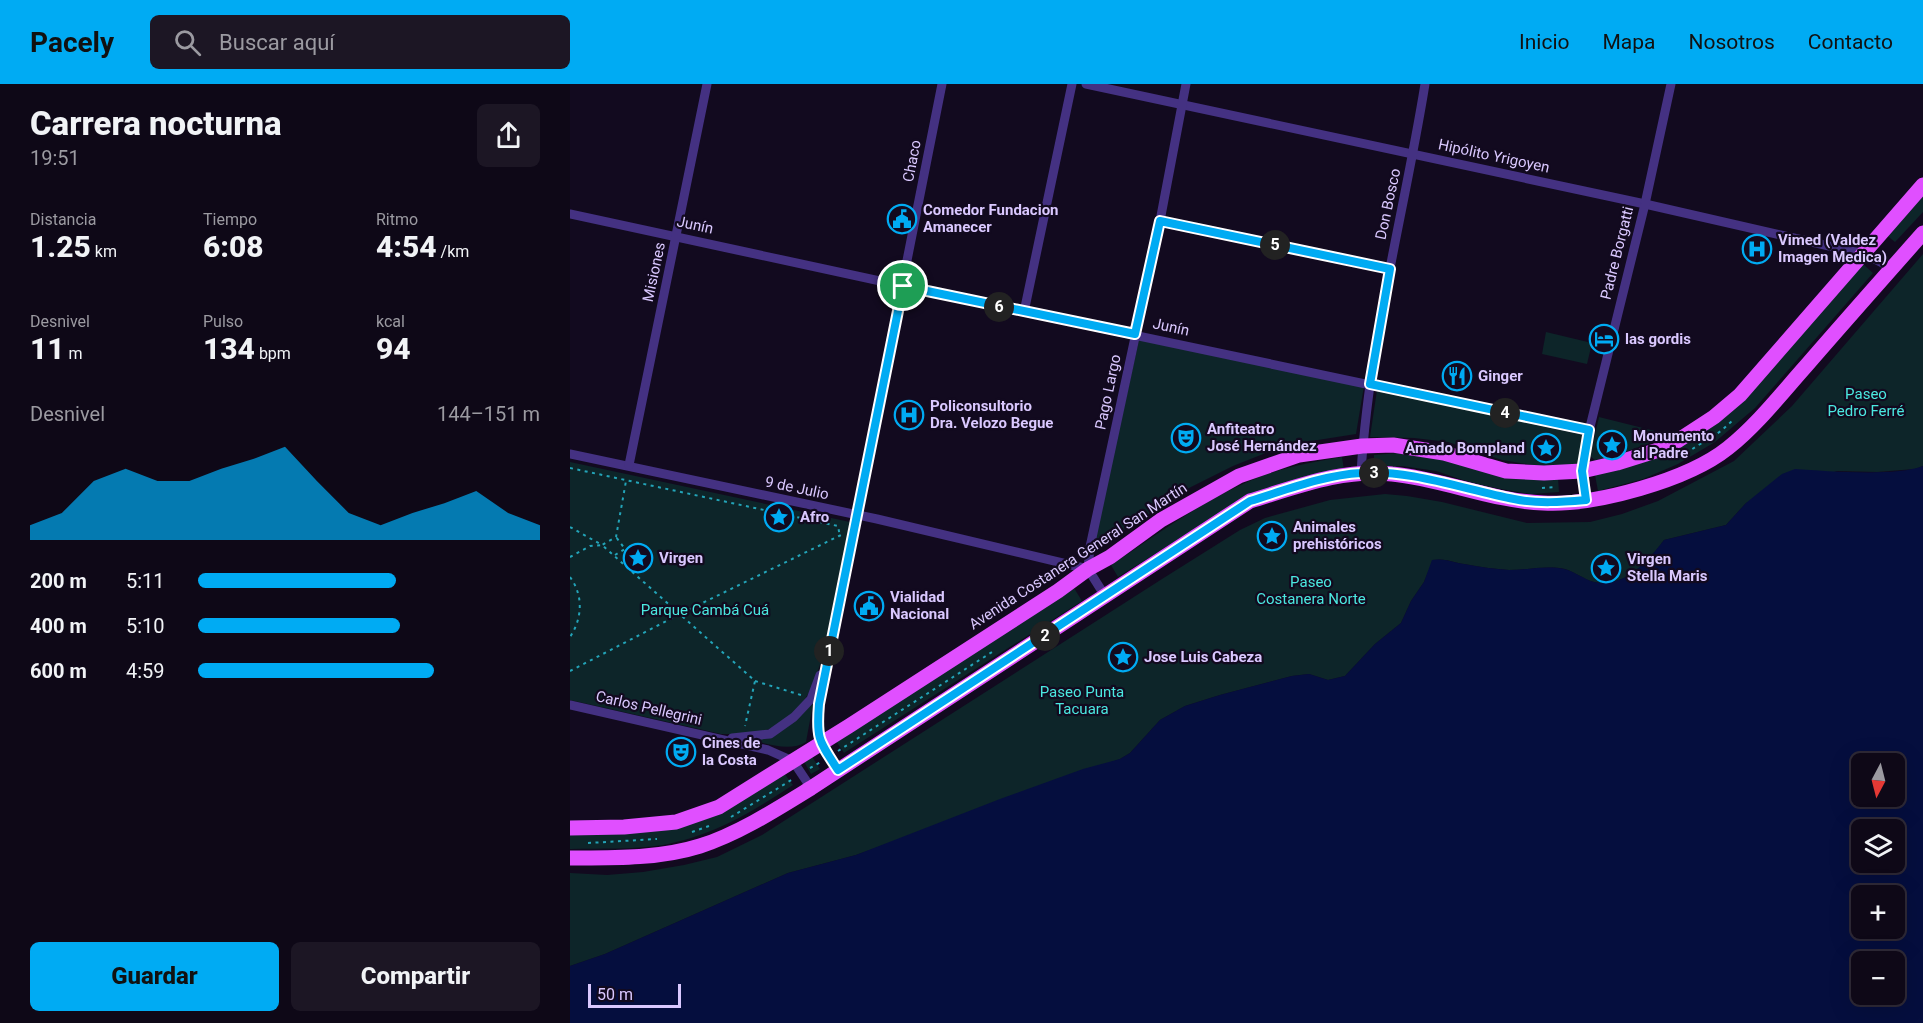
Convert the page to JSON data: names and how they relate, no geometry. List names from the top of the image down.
{
  "streets": {
    "main road": ["Avenida Costanera General San Martín"],
    "street": [
      "Hipólito Yrigoyen",
      "Chaco",
      "Don Bosco",
      "Junín",
      "Padre Borgatti",
      "Misiones",
      "Pago Largo",
      "9 de Julio",
      "Carlos Pellegrini"
    ]
  },
  "crossings": [
    ["Hipólito Yrigoyen", "Don Bosco"],
    ["Hipólito Yrigoyen", "Padre Borgatti"],
    ["Hipólito Yrigoyen", "Pago Largo"],
    ["Hipólito Yrigoyen", "Avenida Costanera General San Martín"],
    ["Chaco", "Junín"],
    ["Chaco", "9 de Julio"],
    ["Chaco", "Avenida Costanera General San Martín"],
    ["Don Bosco", "Junín"],
    ["Don Bosco", "Avenida Costanera General San Martín"],
    ["Junín", "Padre Borgatti"],
    ["Junín", "Misiones"],
    ["Junín", "Pago Largo"],
    ["Padre Borgatti", "Avenida Costanera General San Martín"],
    ["Misiones", "9 de Julio"],
    ["Pago Largo", "9 de Julio"],
    ["Pago Largo", "Avenida Costanera General San Martín"],
    ["9 de Julio", "Avenida Costanera General San Martín"],
    ["Avenida Costanera General San Martín", "Carlos Pellegrini"]
  ],
  "parks": [
    "Paseo Pedro Ferré",
    "Paseo Costanera Norte",
    "Parque Cambá Cuá",
    "Paseo Punta Tacuara"
  ],
  "places": {
    "public building": ["Comedor Fundacion Amanecer", "Vialidad Nacional"],
    "hospital": ["Vimed (Valdez Imagen Medica)", "Policonsultorio Dra. Velozo Begue"],
    "hotel": ["las gordis"],
    "restaurant": ["Ginger"],
    "theatre": ["Anfiteatro José Hernández", "Cines de la Costa"],
    "place": [
      "Monumento al Padre",
      "Amado Bompland",
      "Afro",
      "Animales prehistóricos",
      "Virgen",
      "Virgen Stella Maris",
      "Jose Luis Cabeza"
    ]
  },
  "scale_bar": "50 m",
  "north": "bottom",
  "page": {
    "header": "Pacely",
    "search": "Buscar aquí",
    "nav": [
      "Inicio",
      "Mapa",
      "Nosotros",
      "Contacto"
    ],
    "heading": ["Carrera nocturna", "19:51"],
    "stats": [
      ["Distancia", "1.25 km"],
      ["Tiempo", "6:08"],
      ["Ritmo", "4:54 /km"],
      ["Desnivel", "11 m"],
      ["Pulso", "134 bpm"],
      ["kcal", "94"]
    ],
    "pins": [
      "5",
      "6",
      "4",
      "3",
      "2",
      "1"
    ],
    "chart": ["Desnivel", "144–151 m"],
    "list": [
      {
        "name": "200 m",
        "note": "5:11"
      },
      {
        "name": "400 m",
        "note": "5:10"
      },
      {
        "name": "600 m",
        "note": "4:59"
      }
    ],
    "map_buttons": ["+", "−"],
    "buttons": ["Guardar", "Compartir"],
    "scale": "50 m"
  }
}
